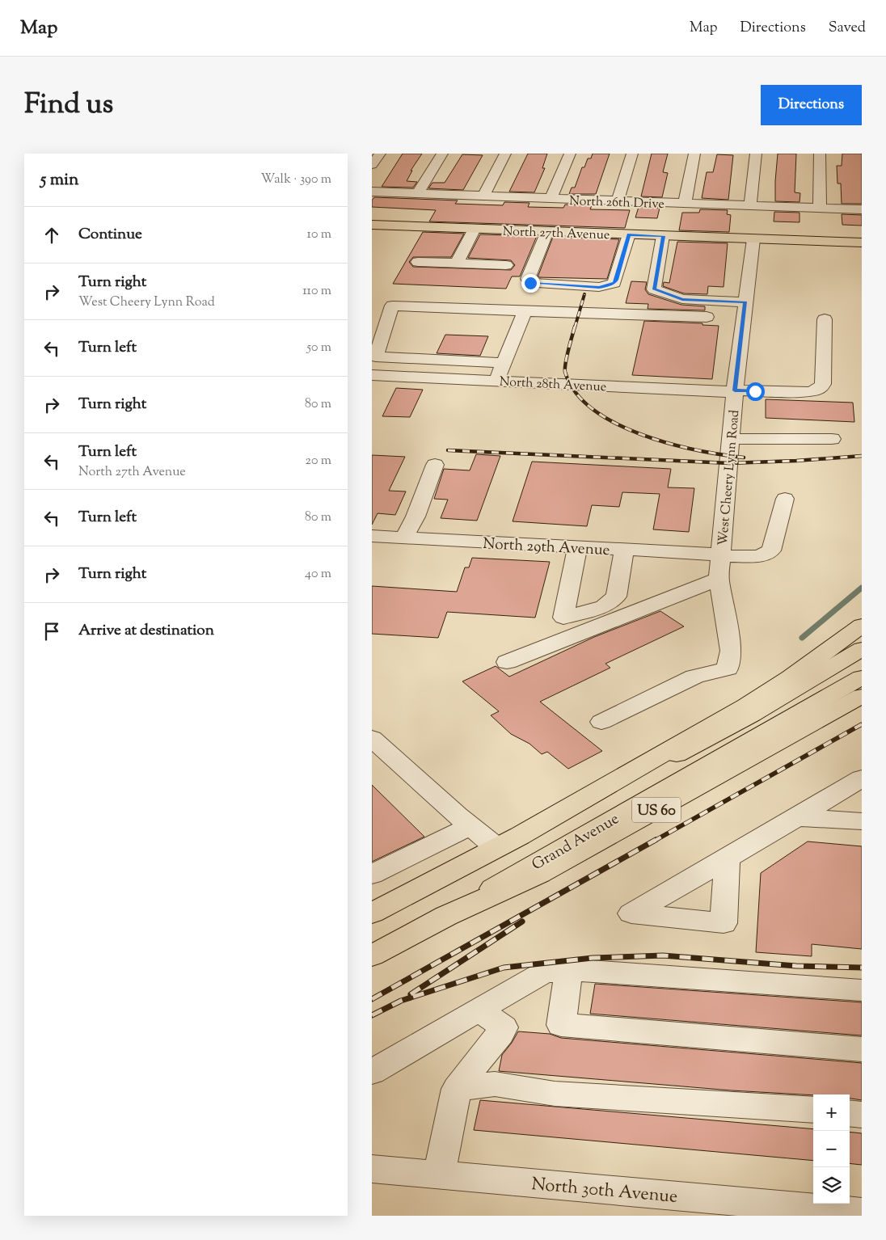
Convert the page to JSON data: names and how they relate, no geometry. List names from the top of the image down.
{
  "streets": {
    "main road": ["North 27th Avenue", "US 60", "Grand Avenue"],
    "street": [
      "North 26th Drive",
      "North 28th Avenue",
      "West Cheery Lynn Road",
      "North 29th Avenue",
      "North 30th Avenue"
    ]
  },
  "crossings": [
    ["North 27th Avenue", "West Cheery Lynn Road"],
    ["North 28th Avenue", "West Cheery Lynn Road"],
    ["West Cheery Lynn Road", "North 29th Avenue"],
    ["US 60", "Grand Avenue"]
  ],
  "page": {
    "header": "Map",
    "nav": ["Map", "Directions", "Saved"],
    "title": "Find us",
    "buttons": "Directions",
    "heading": ["5 min", "Walk · 390 m"],
    "list": [
      ["Continue", "10 m"],
      ["Turn right", "West Cheery Lynn Road", "110 m"],
      ["Turn left", "50 m"],
      ["Turn right", "80 m"],
      ["Turn left", "North 27th Avenue", "20 m"],
      ["Turn left", "80 m"],
      ["Turn right", "40 m"],
      "Arrive at destination"
    ],
    "map_buttons": ["+", "−"]
  }
}
